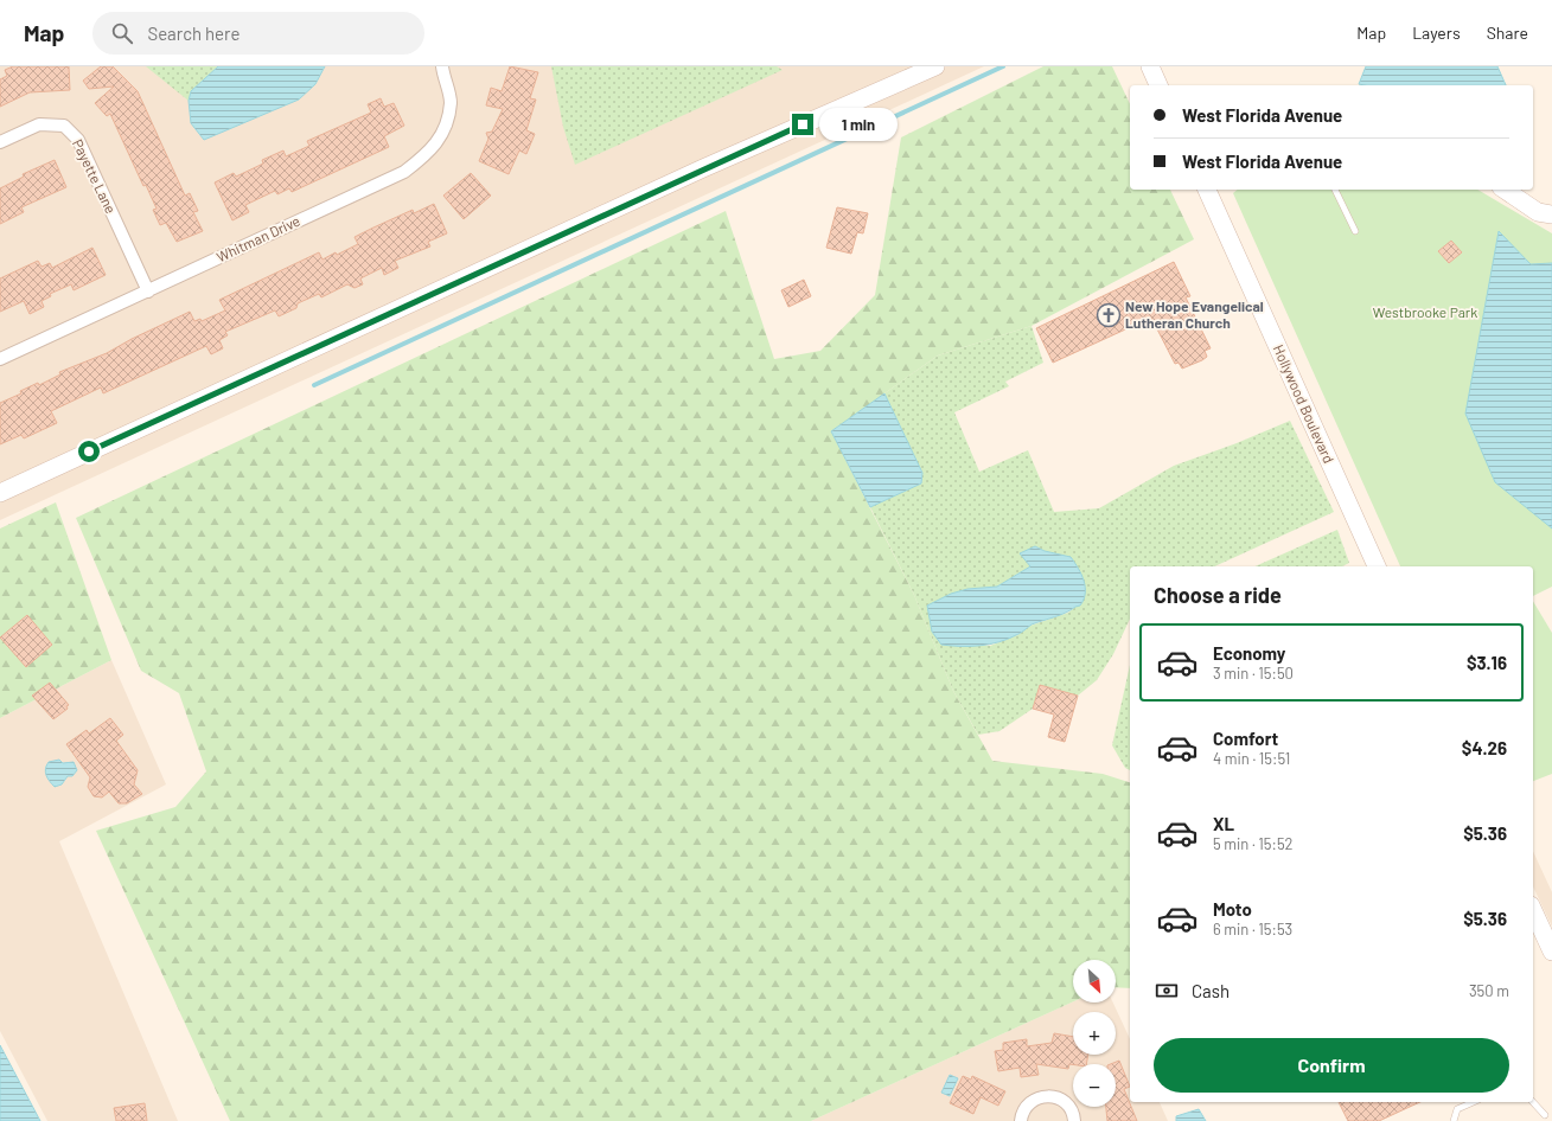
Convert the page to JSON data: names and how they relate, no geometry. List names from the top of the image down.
{
  "streets": {
    "street": ["Payette Lane", "Whitman Drive", "Hollywood Boulevard"]
  },
  "crossings": [
    ["Payette Lane", "Whitman Drive"]
  ],
  "parks": ["Westbrooke Park"],
  "places": {
    "church": ["New Hope Evangelical Lutheran Church"]
  },
  "north": "bottom right",
  "page": {
    "header": "Map",
    "search": "Search here",
    "nav": ["Map", "Layers", "Share"],
    "banner": ["West Florida Avenue", "West Florida Avenue"],
    "bubble": "1 min",
    "heading": "Choose a ride",
    "list": [
      {
        "name": "Economy",
        "note": "3 min · 15:50",
        "value": "$3.16"
      },
      {
        "name": "Comfort",
        "note": "4 min · 15:51",
        "value": "$4.26"
      },
      {
        "name": "XL",
        "note": "5 min · 15:52",
        "value": "$5.36"
      },
      {
        "name": "Moto",
        "note": "6 min · 15:53",
        "value": "$5.36"
      }
    ],
    "map_buttons": ["+", "−"],
    "pay": ["Cash", "350 m"],
    "buttons": "Confirm"
  }
}
